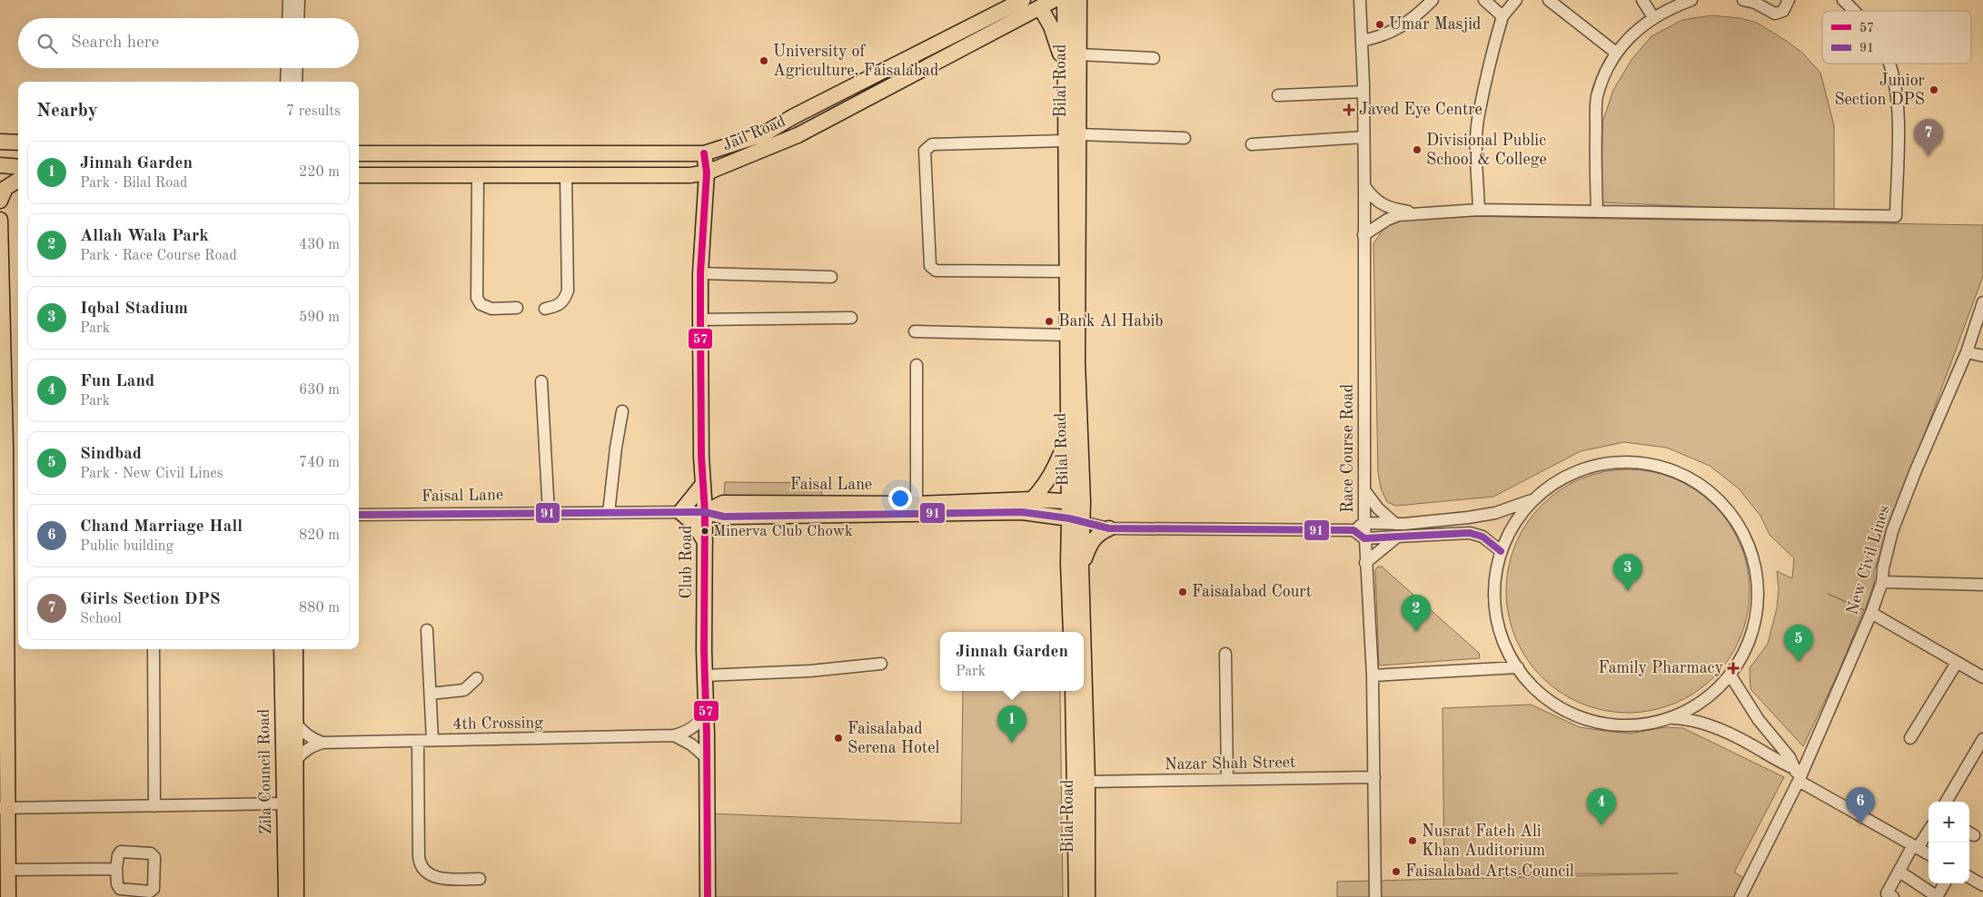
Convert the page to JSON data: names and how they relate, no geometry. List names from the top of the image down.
{
  "streets": {
    "main road": [
      "Bilal Road",
      "Jail Road",
      "Faisal Lane",
      "Club Road",
      "Zila Council Road"
    ],
    "street": [
      "Race Course Road",
      "New Civil Lines",
      "4th Crossing",
      "Nazar Shah Street"
    ]
  },
  "crossings": [
    ["Bilal Road", "Faisal Lane"],
    ["Bilal Road", "Nazar Shah Street"],
    ["Jail Road", "Club Road"],
    ["Race Course Road", "Nazar Shah Street"],
    ["Faisal Lane", "Club Road"],
    ["4th Crossing", "Zila Council Road"]
  ],
  "places": {
    "other": [
      "Umar Masjid",
      "University of Agriculture, Faisalabad",
      "Junior Section DPS",
      "Divisional Public School & College",
      "Bank Al Habib",
      "Minerva Club Chowk",
      "Faisalabad Court",
      "Faisalabad Serena Hotel",
      "Nusrat Fateh Ali Khan Auditorium",
      "Faisalabad Arts Council"
    ],
    "health": ["Javed Eye Centre", "Family Pharmacy"]
  },
  "lines": ["transit line 57", "transit line 91"],
  "legend": ["57", "91"],
  "page": {
    "search": "Search here",
    "heading": ["Nearby", "7 results"],
    "pins": [
      "7",
      "3",
      "2",
      "5",
      "1",
      "6",
      "4"
    ],
    "list": [
      {
        "mark": "1",
        "name": "Jinnah Garden",
        "note": "Park · Bilal Road",
        "value": "220 m"
      },
      {
        "mark": "2",
        "name": "Allah Wala Park",
        "note": "Park · Race Course Road",
        "value": "430 m"
      },
      {
        "mark": "3",
        "name": "Iqbal Stadium",
        "note": "Park",
        "value": "590 m"
      },
      {
        "mark": "4",
        "name": "Fun Land",
        "note": "Park",
        "value": "630 m"
      },
      {
        "mark": "5",
        "name": "Sindbad",
        "note": "Park · New Civil Lines",
        "value": "740 m"
      },
      {
        "mark": "6",
        "name": "Chand Marriage Hall",
        "note": "Public building",
        "value": "820 m"
      },
      {
        "mark": "7",
        "name": "Girls Section DPS",
        "note": "School",
        "value": "880 m"
      }
    ],
    "popup": ["Jinnah Garden", "Park"],
    "map_buttons": ["+", "−"]
  }
}
